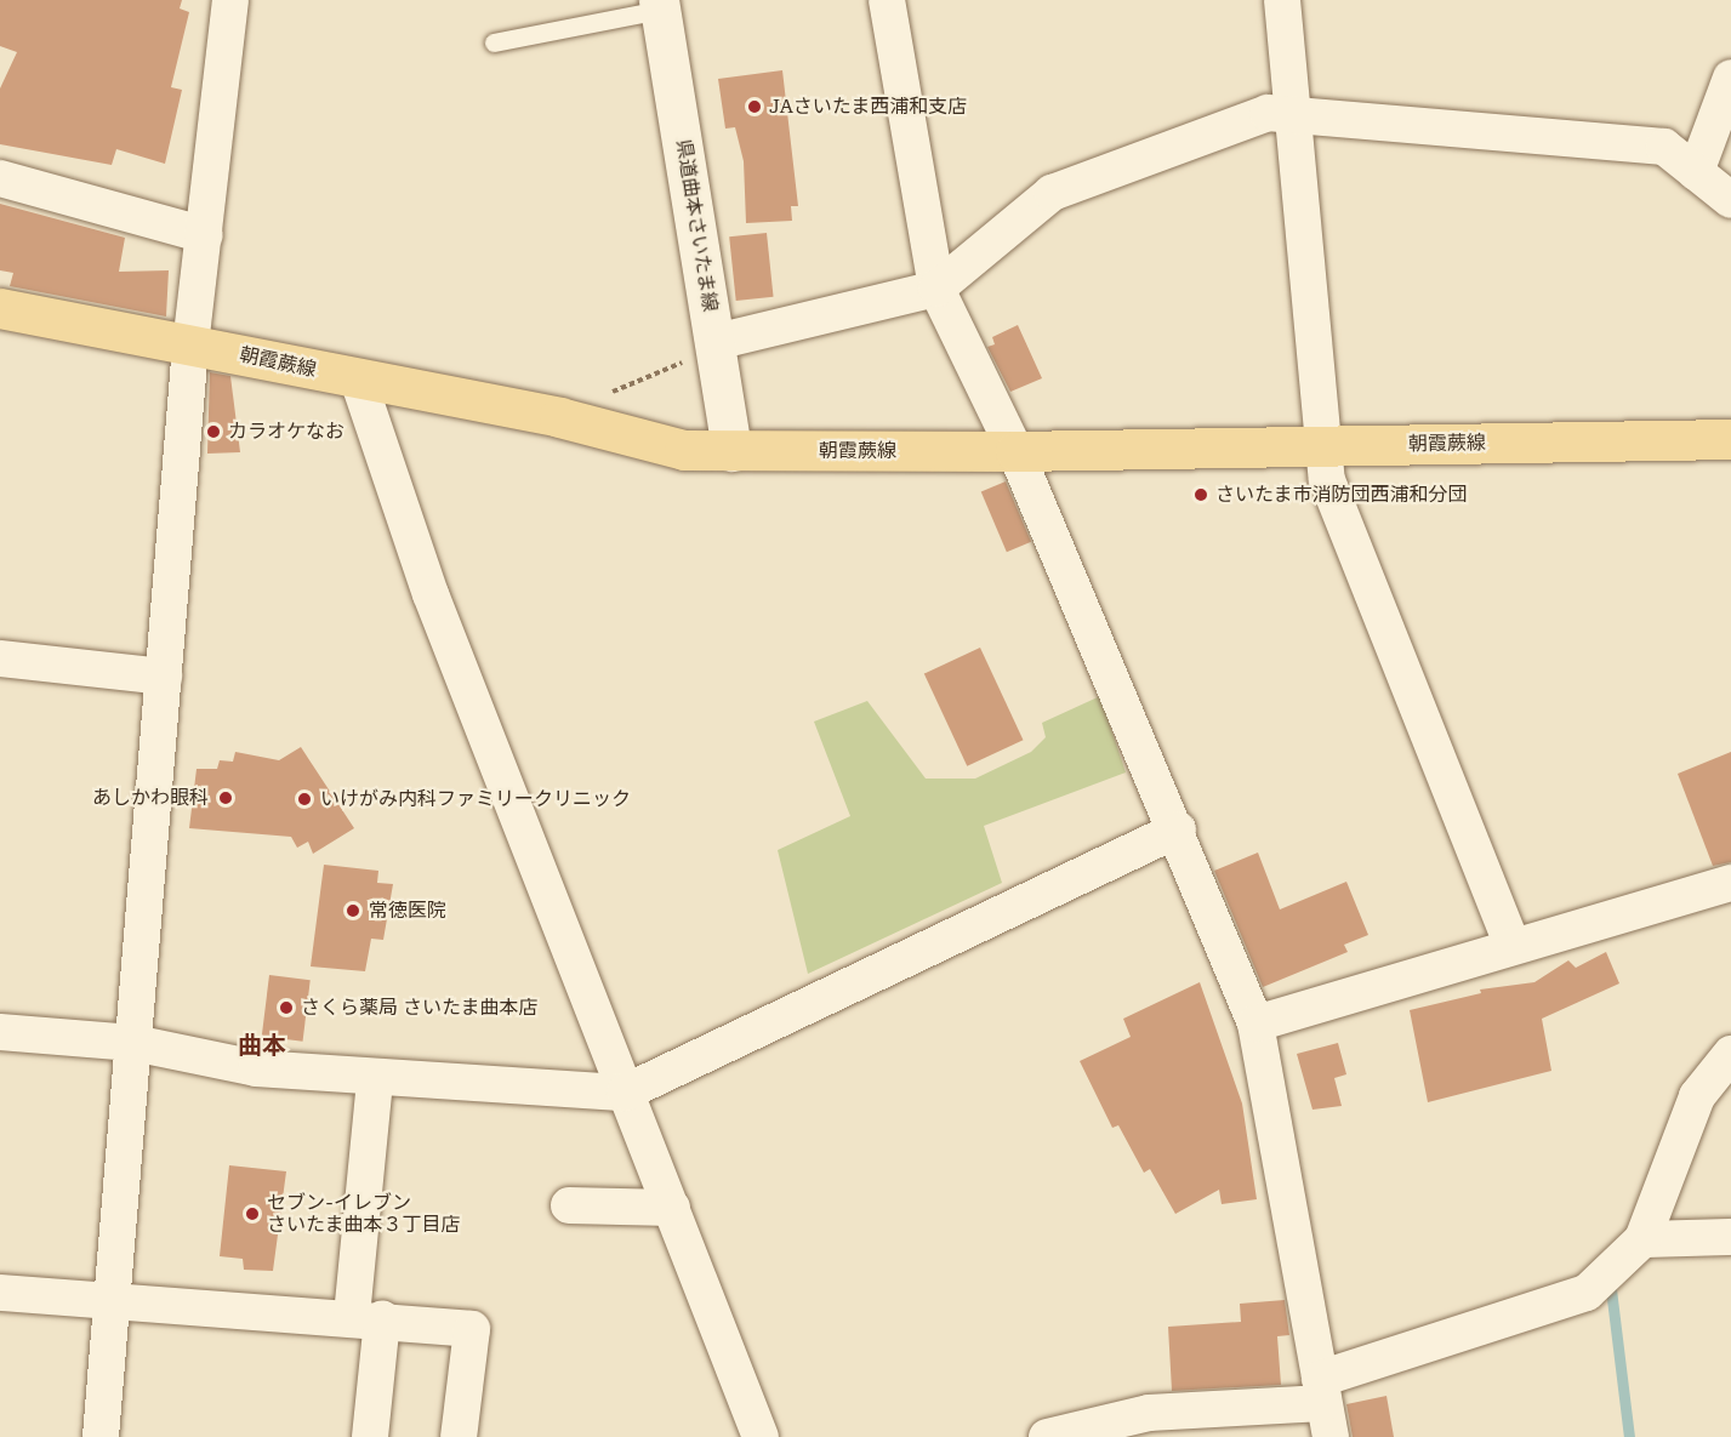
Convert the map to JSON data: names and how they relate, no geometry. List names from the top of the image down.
{
  "streets": {
    "main road": ["県道曲本さいたま線", "朝霞蕨線"]
  },
  "crossings": [
    ["県道曲本さいたま線", "朝霞蕨線"]
  ],
  "districts": ["曲本"],
  "places": [
    "JAさいたま西浦和支店",
    "カラオケなお",
    "さいたま市消防団西浦和分団",
    "あしかわ眼科",
    "いけがみ内科ファミリークリニック",
    "常徳医院",
    "さくら薬局 さいたま曲本店",
    "セブン-イレブン さいたま曲本３丁目店"
  ]
}
